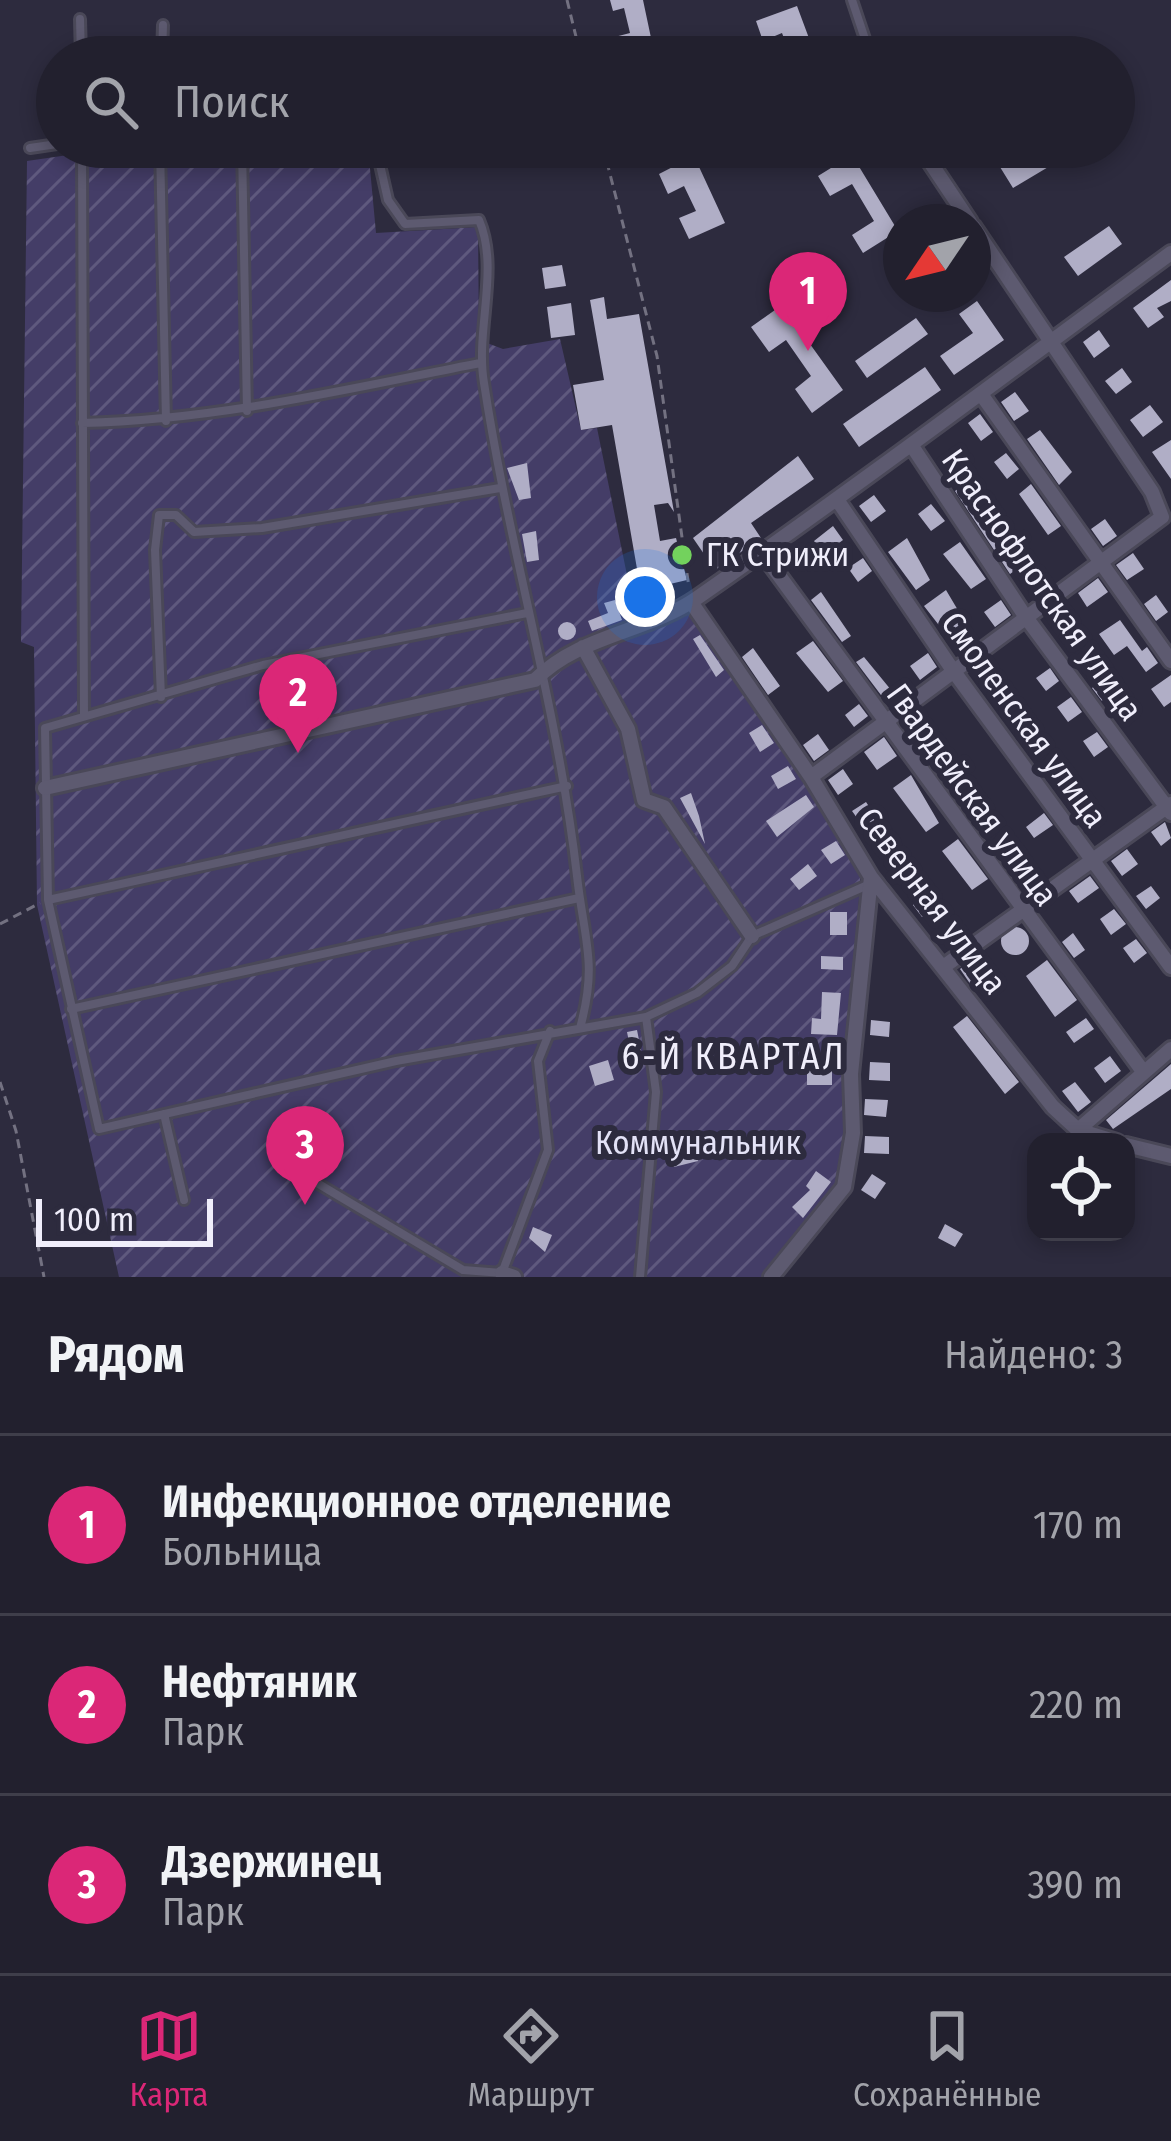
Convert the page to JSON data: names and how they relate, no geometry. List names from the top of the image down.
{
  "streets": {
    "street": [
      "Краснофлотская улица",
      "Смоленская улица",
      "Гвардейская улица",
      "Северная улица"
    ]
  },
  "districts": ["6-Й КВАРТАЛ"],
  "parks": ["Коммунальник"],
  "places": ["ГК Стрижи"],
  "scale_bar": "100 m",
  "north": "bottom left",
  "page": {
    "search": "Поиск",
    "pins": ["1", "2", "3"],
    "scale": "100 m",
    "heading": ["Рядом", "Найдено: 3"],
    "list": [
      {
        "mark": "1",
        "name": "Инфекционное отделение",
        "note": "Больница",
        "value": "170 m"
      },
      {
        "mark": "2",
        "name": "Нефтяник",
        "note": "Парк",
        "value": "220 m"
      },
      {
        "mark": "3",
        "name": "Дзержинец",
        "note": "Парк",
        "value": "390 m"
      }
    ],
    "nav": ["Карта", "Маршрут", "Сохранённые"]
  }
}
